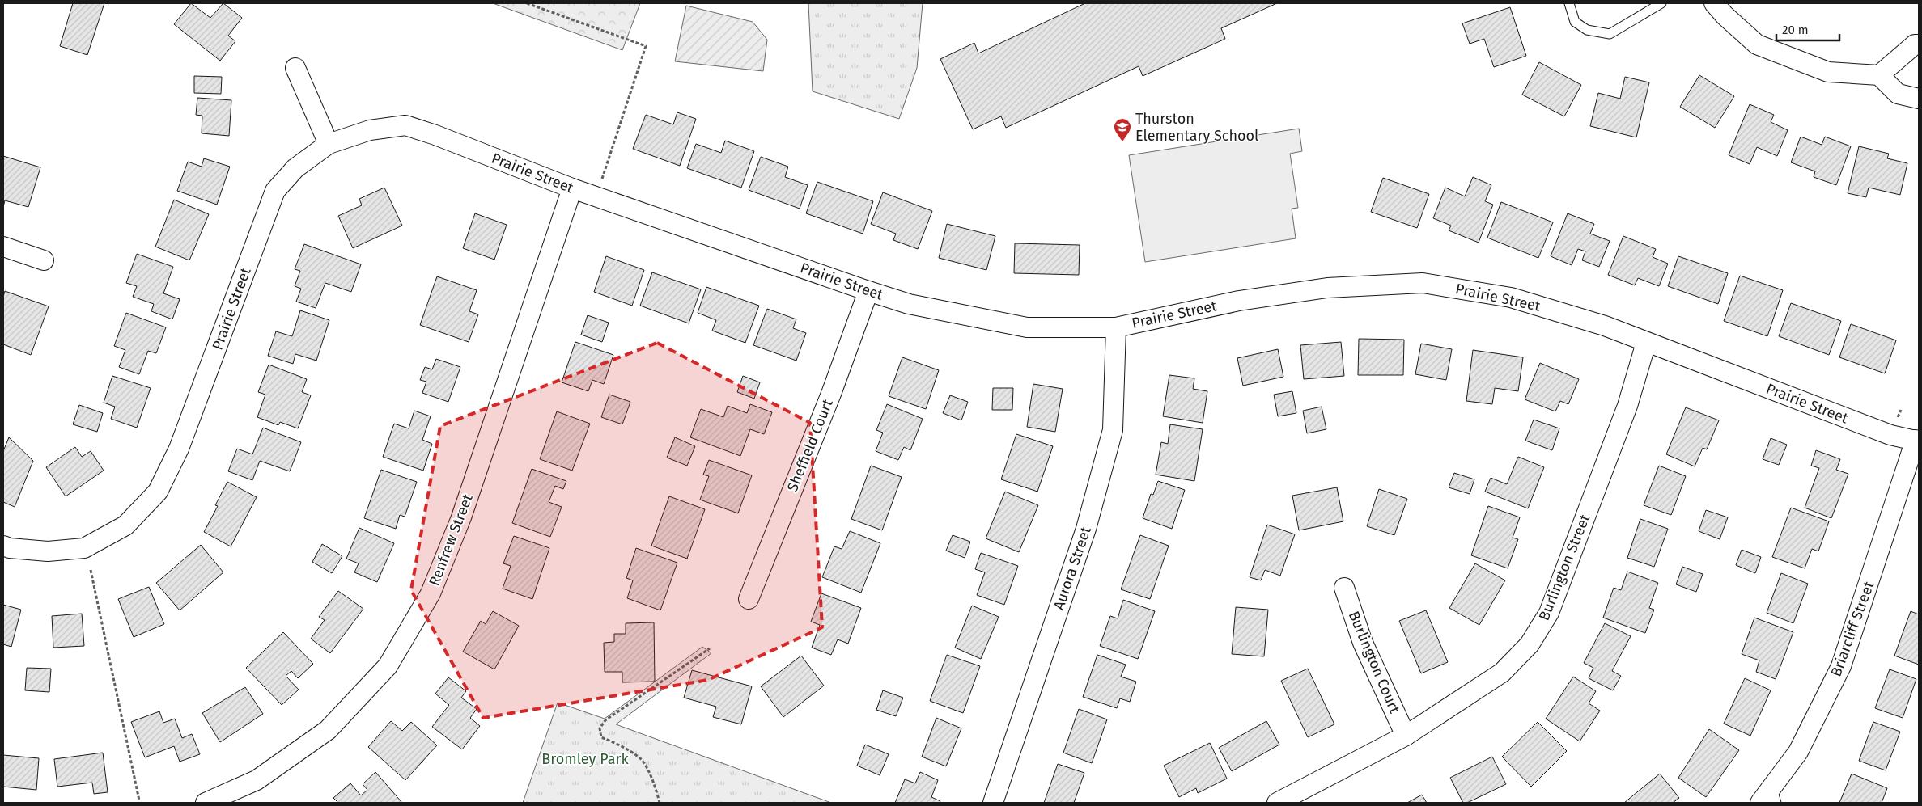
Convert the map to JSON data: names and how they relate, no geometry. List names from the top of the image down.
{
  "streets": {
    "street": [
      "Prairie Street",
      "Sheffield Court",
      "Renfrew Street",
      "Burlington Street",
      "Aurora Street",
      "Briarcliff Street",
      "Burlington Court"
    ]
  },
  "crossings": [
    ["Prairie Street", "Sheffield Court"],
    ["Prairie Street", "Renfrew Street"],
    ["Prairie Street", "Burlington Street"],
    ["Prairie Street", "Aurora Street"],
    ["Prairie Street", "Briarcliff Street"],
    ["Burlington Street", "Burlington Court"]
  ],
  "parks": ["Bromley Park"],
  "places": {
    "school or university": ["Thurston Elementary School"]
  },
  "scale_bar": "20 m"
}
